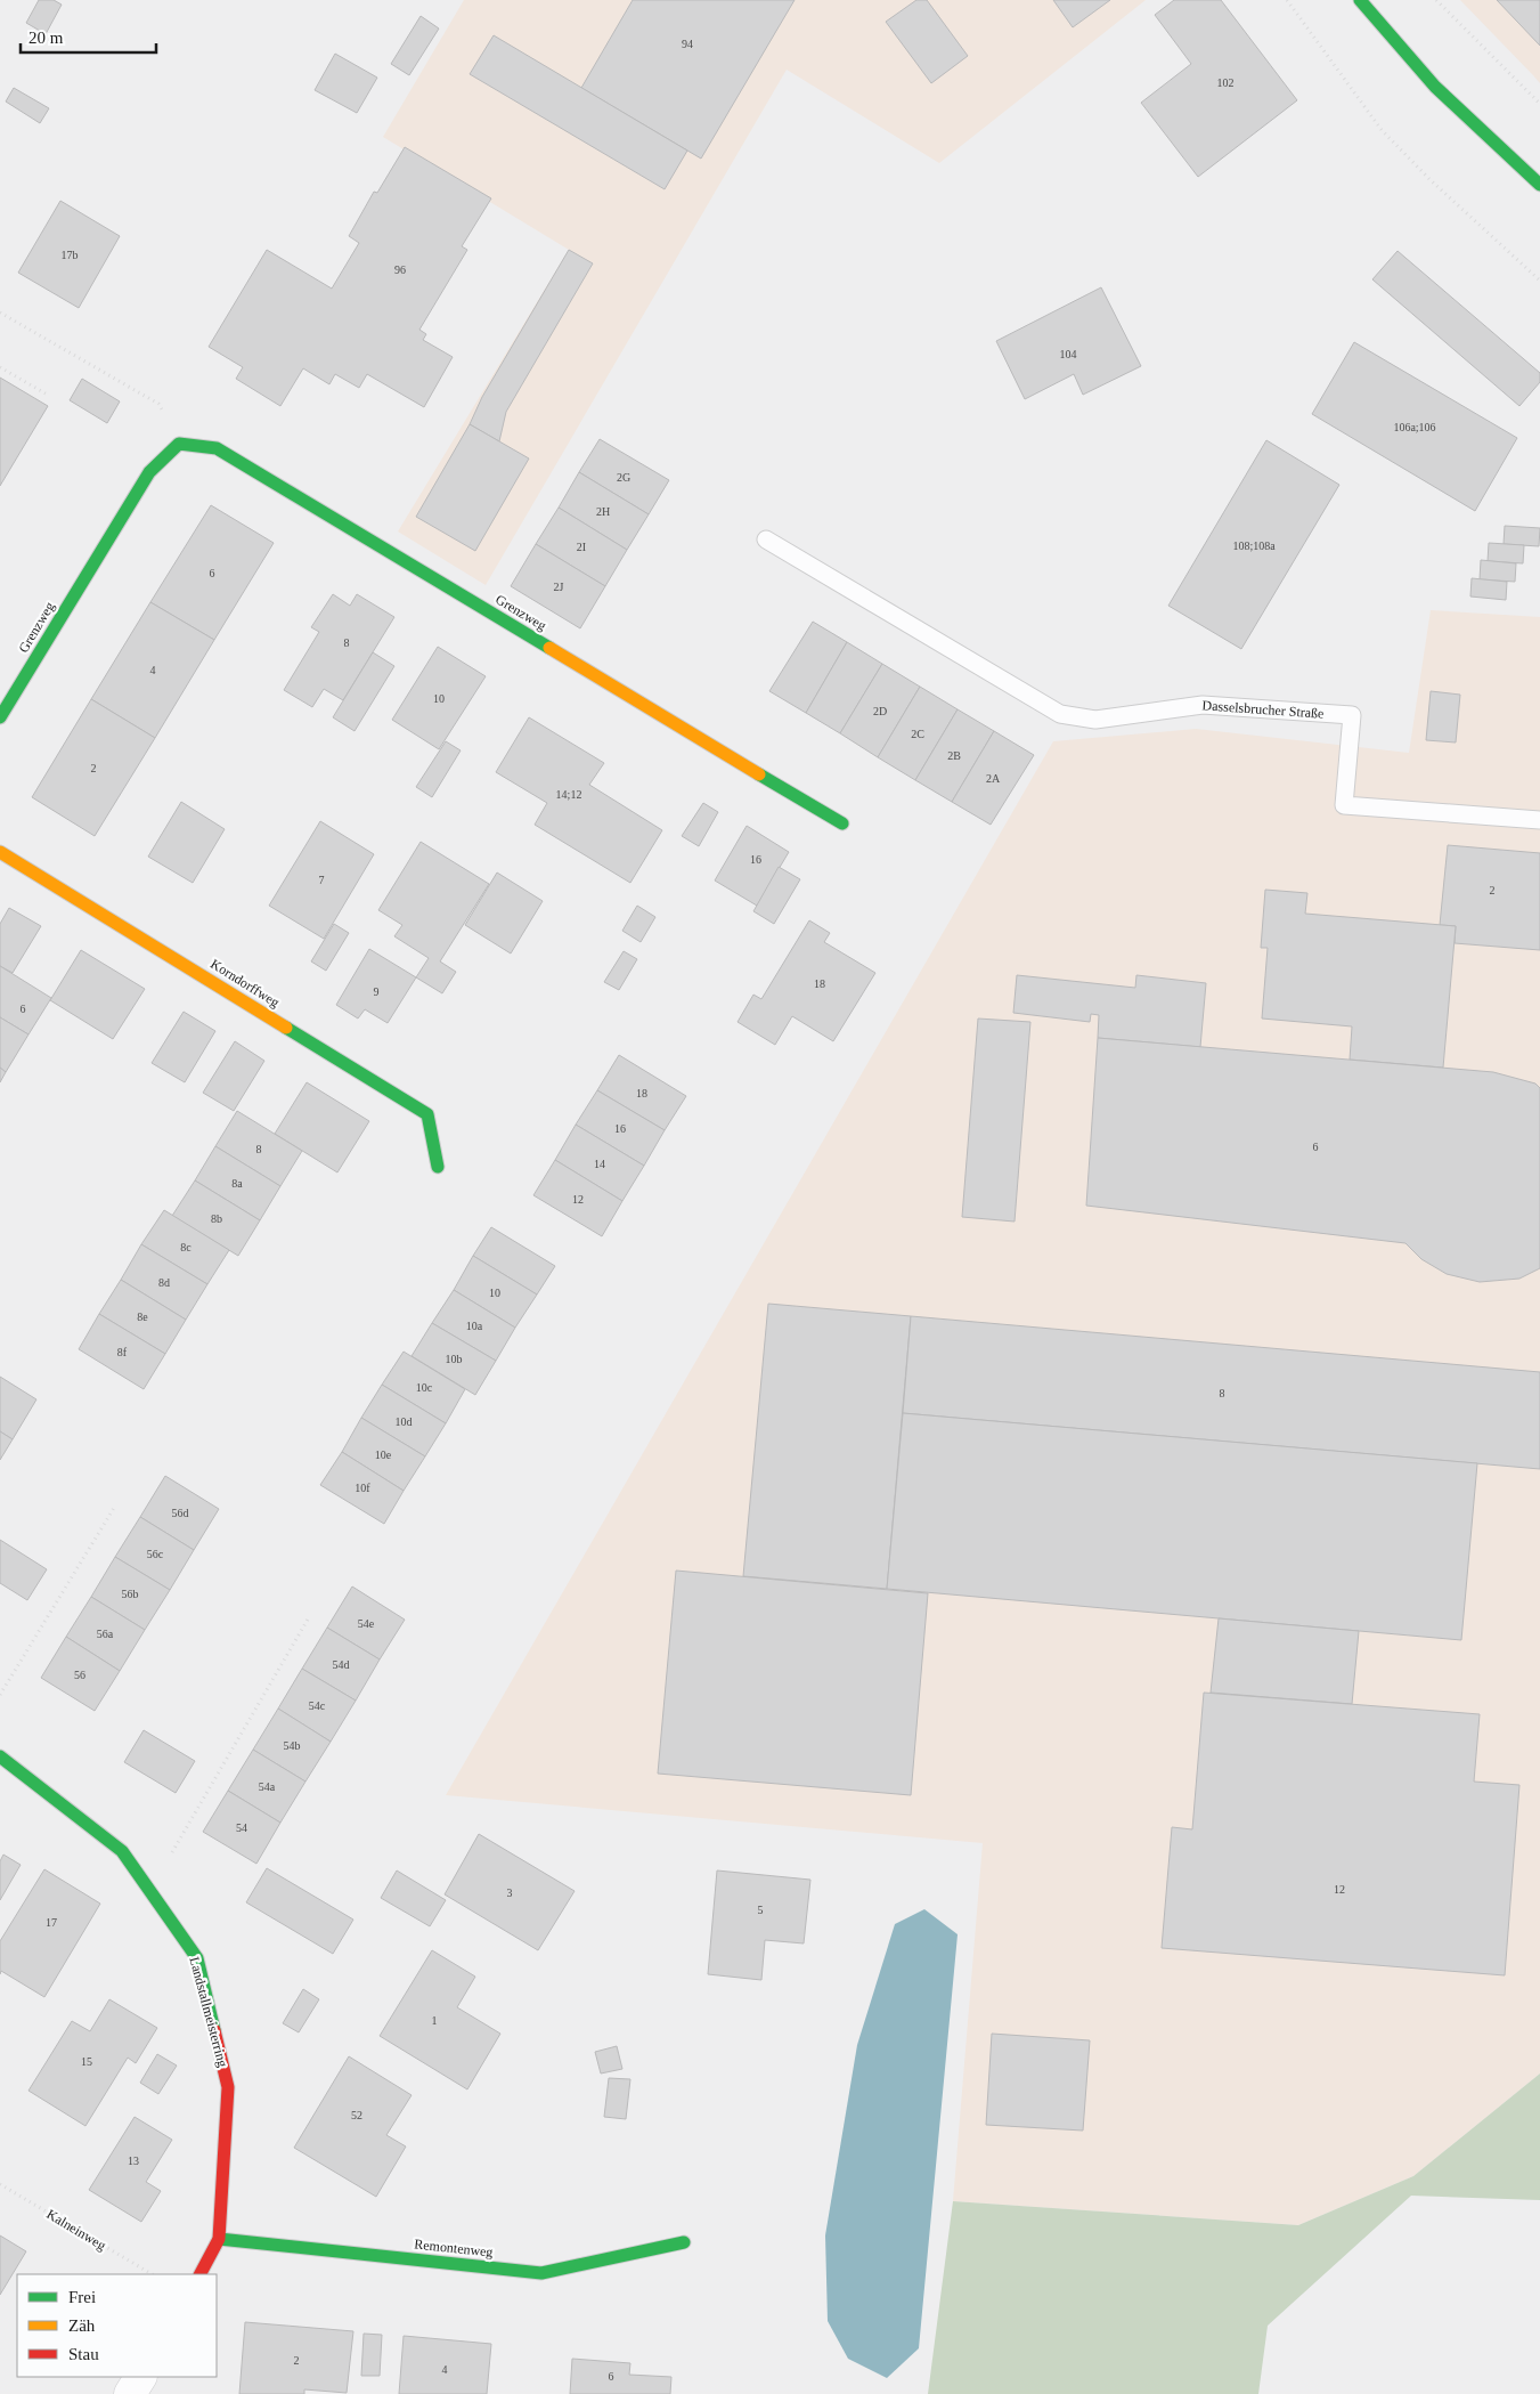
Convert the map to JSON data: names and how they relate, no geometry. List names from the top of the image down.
{
  "streets": {
    "street": [
      "Grenzweg",
      "Korndorffweg",
      "Landstallmeisterring",
      "Remontenweg"
    ],
    "lane": ["Dasselsbrucher Straße"],
    "path": ["Kalneinweg"]
  },
  "crossings": [
    ["Landstallmeisterring", "Remontenweg"]
  ],
  "house_numbers": [
    "94",
    "102",
    "17b",
    "96",
    "104",
    "106a;106",
    "2G",
    "2H",
    "108;108a",
    "2I",
    "6",
    "2J",
    "8",
    "4",
    "10",
    "2D",
    "2C",
    "2B",
    "2",
    "2A",
    "14;12",
    "16",
    "7",
    "2",
    "18",
    "9",
    "6",
    "18",
    "16",
    "6",
    "8",
    "14",
    "8a",
    "12",
    "8b",
    "8c",
    "8d",
    "10",
    "8e",
    "10a",
    "8f",
    "10b",
    "10c",
    "8",
    "10d",
    "10e",
    "10f",
    "56d",
    "56c",
    "56b",
    "54e",
    "56a",
    "54d",
    "56",
    "54c",
    "54b",
    "54a",
    "54",
    "12",
    "3",
    "5",
    "17",
    "1",
    "15",
    "52",
    "13",
    "2",
    "4",
    "6"
  ],
  "legend": ["Frei", "Zäh", "Stau"],
  "scale_bar": "20 m"
}
